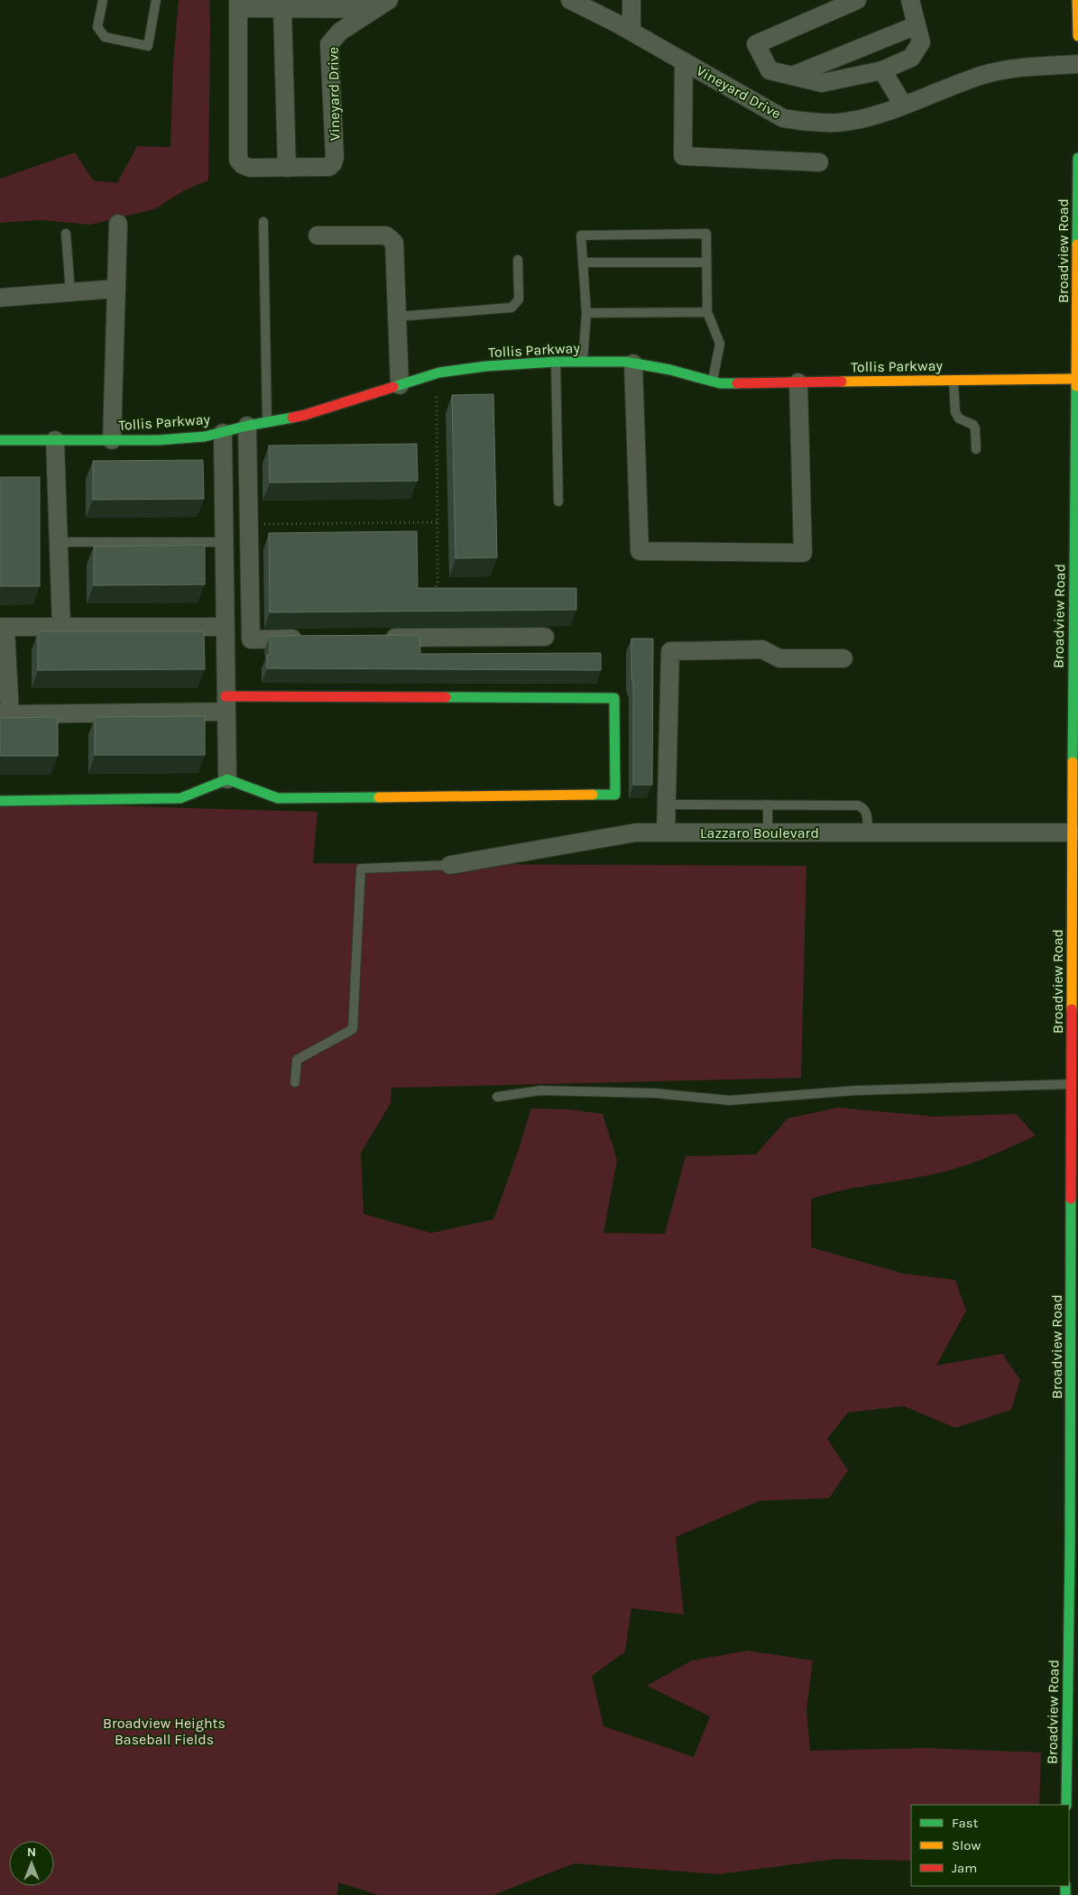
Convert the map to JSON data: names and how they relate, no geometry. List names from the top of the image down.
{
  "streets": {
    "street": [
      "Vineyard Drive",
      "Broadview Road",
      "Tollis Parkway",
      "Lazzaro Boulevard"
    ]
  },
  "crossings": [
    ["Broadview Road", "Tollis Parkway"],
    ["Broadview Road", "Lazzaro Boulevard"]
  ],
  "parks": ["Broadview Heights Baseball Fields"],
  "legend": ["Fast", "Slow", "Jam"],
  "north": "top"
}
